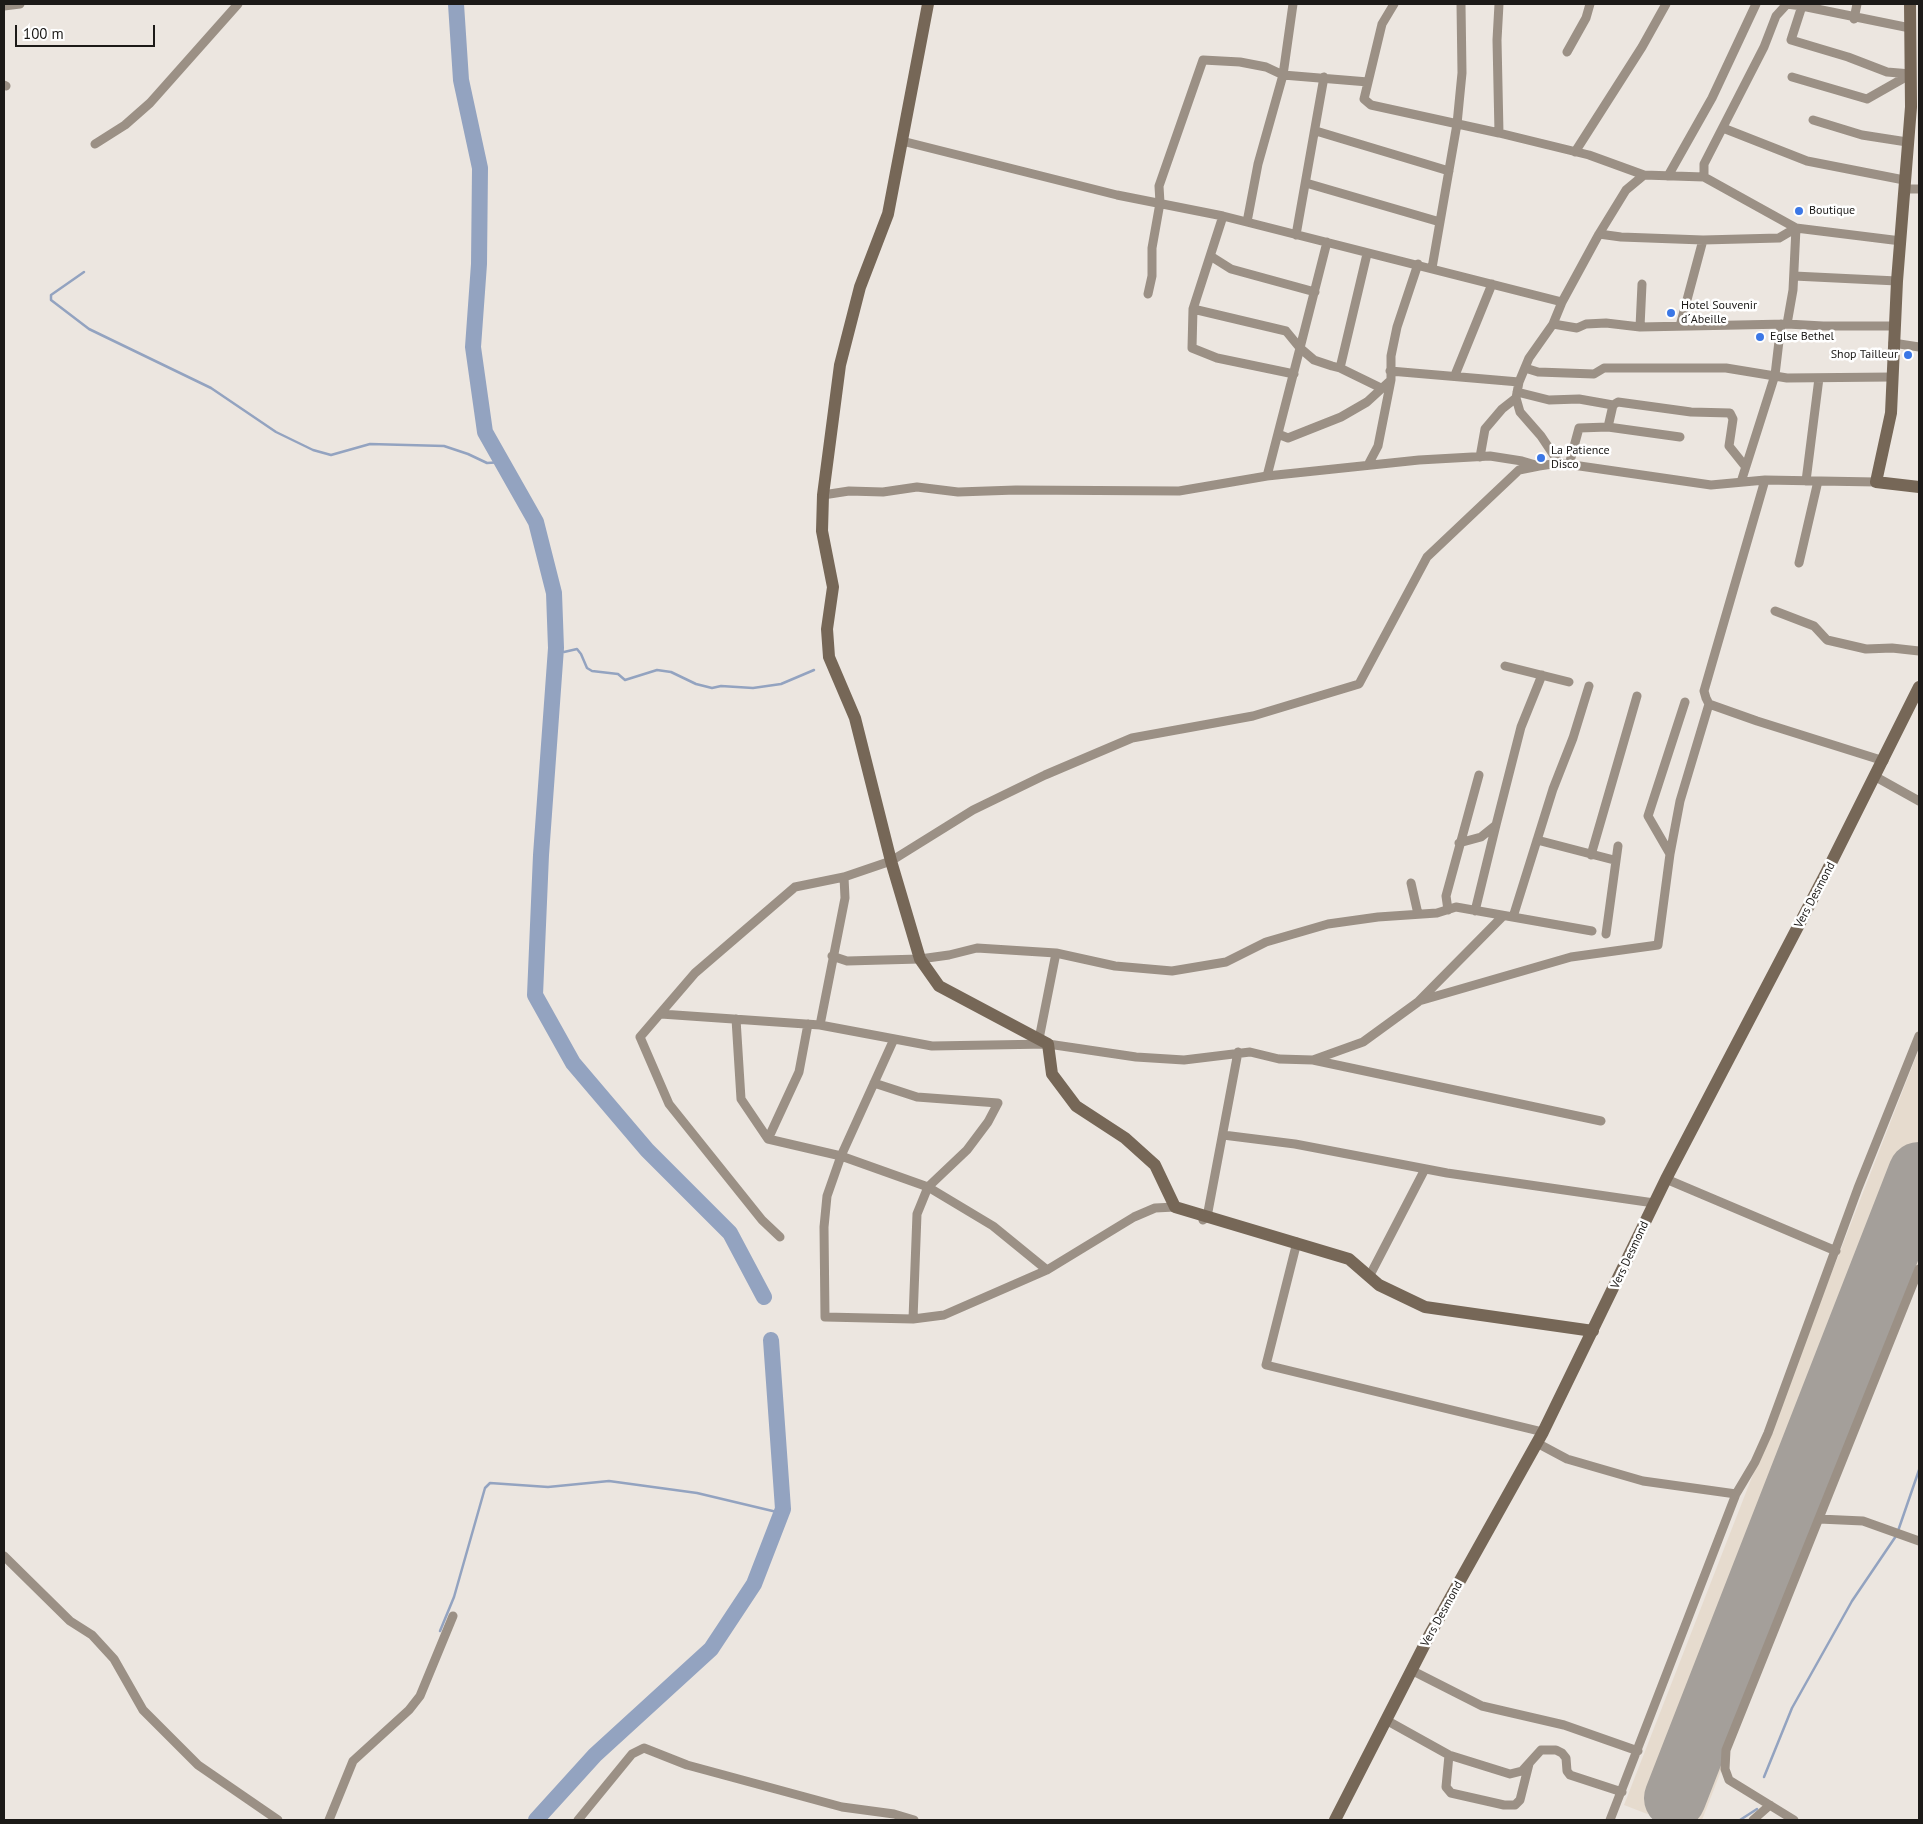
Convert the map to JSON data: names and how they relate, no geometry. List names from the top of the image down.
{
  "streets": {
    "street": ["Vers Desmond"]
  },
  "places": [
    "Boutique",
    "Hotel Souvenir d´Abeille",
    "Eglse Bethel",
    "Shop Tailleur",
    "La Patience Disco"
  ],
  "scale_bar": "100 m"
}
